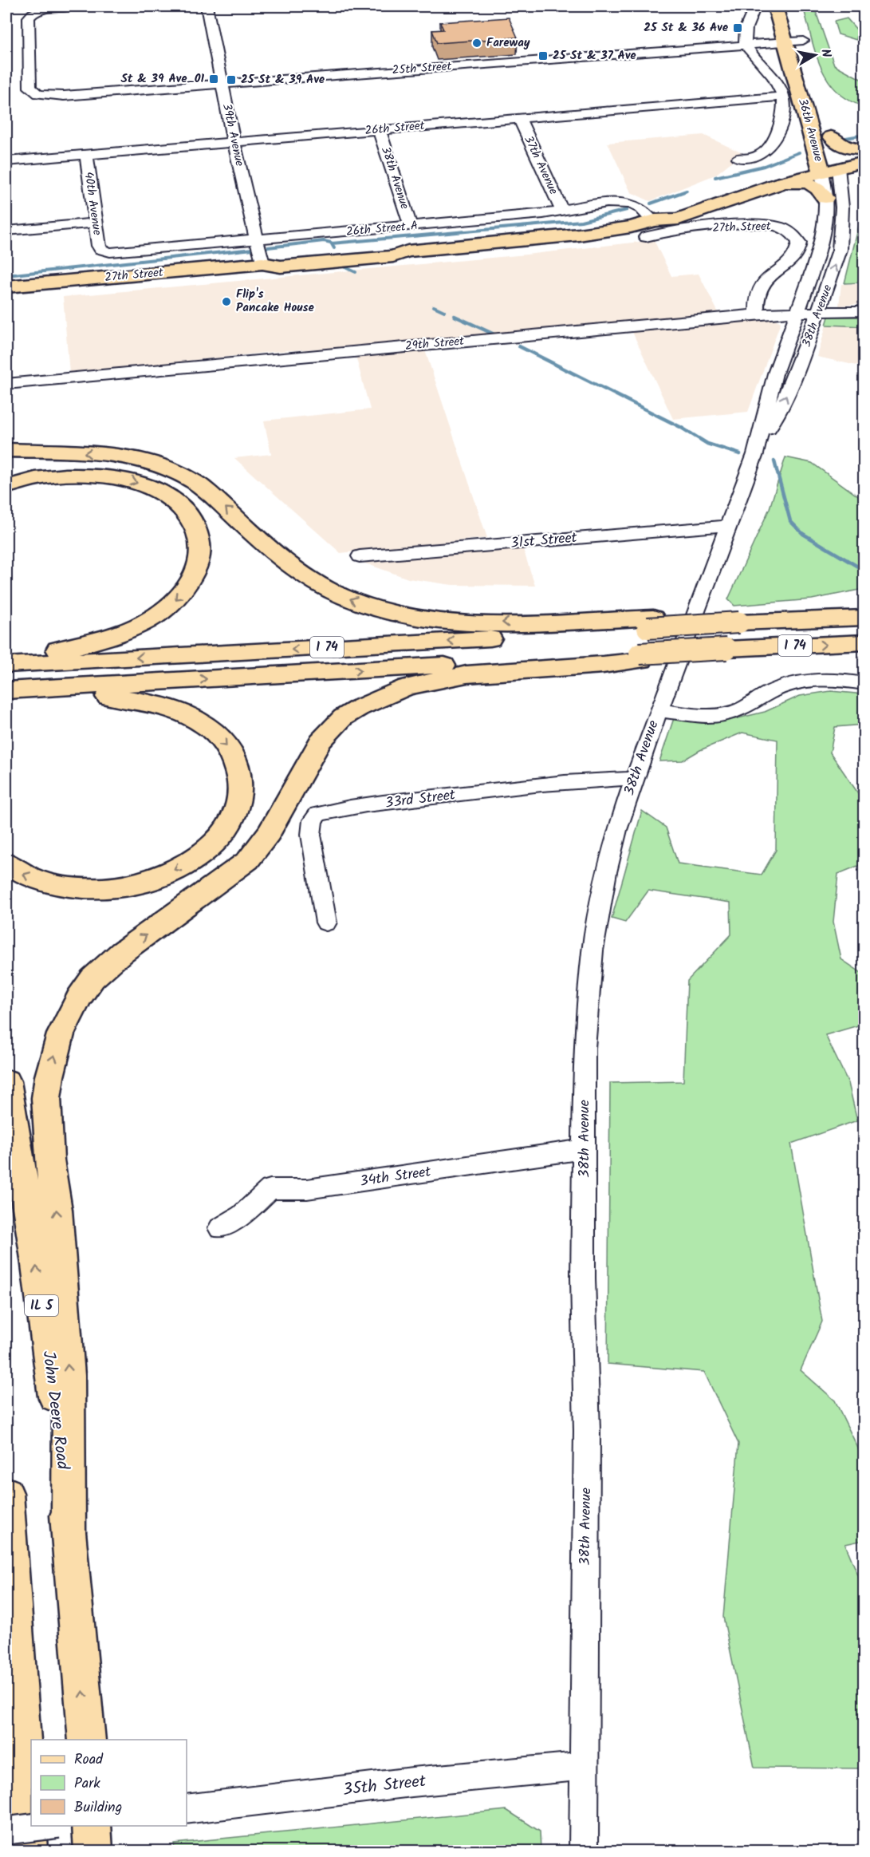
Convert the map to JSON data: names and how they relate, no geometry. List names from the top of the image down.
{
  "streets": {
    "main road": [
      "36th Avenue",
      "27th Street",
      "I 74",
      "IL 5",
      "John Deere Road"
    ],
    "street": [
      "25th Street",
      "26th Street",
      "39th Avenue",
      "37th Avenue",
      "38th Avenue",
      "40th Avenue",
      "26th Street A",
      "29th Street",
      "31st Street",
      "33rd Street",
      "34th Street",
      "35th Street"
    ]
  },
  "crossings": [
    ["25th Street", "36th Avenue"],
    ["25th Street", "39th Avenue"],
    ["26th Street", "36th Avenue"],
    ["26th Street", "39th Avenue"],
    ["26th Street", "37th Avenue"],
    ["26th Street", "38th Avenue"],
    ["26th Street", "40th Avenue"],
    ["36th Avenue", "38th Avenue"],
    ["36th Avenue", "27th Street"],
    ["39th Avenue", "27th Street"],
    ["39th Avenue", "26th Street A"],
    ["37th Avenue", "26th Street A"],
    ["38th Avenue", "27th Street"],
    ["38th Avenue", "26th Street A"],
    ["38th Avenue", "29th Street"],
    ["38th Avenue", "31st Street"],
    ["38th Avenue", "33rd Street"],
    ["38th Avenue", "34th Street"],
    ["38th Avenue", "35th Street"],
    ["40th Avenue", "26th Street A"],
    ["27th Street", "26th Street A"],
    ["27th Street", "29th Street"]
  ],
  "places": {
    "transit": [
      "25 St & 36 Ave",
      "25 St & 37 Ave",
      "St & 39 Ave_01",
      "25 St & 39 Ave"
    ],
    "other": ["Fareway", "Flip's Pancake House"]
  },
  "legend": ["Road", "Park", "Building"],
  "north": "right"
}
